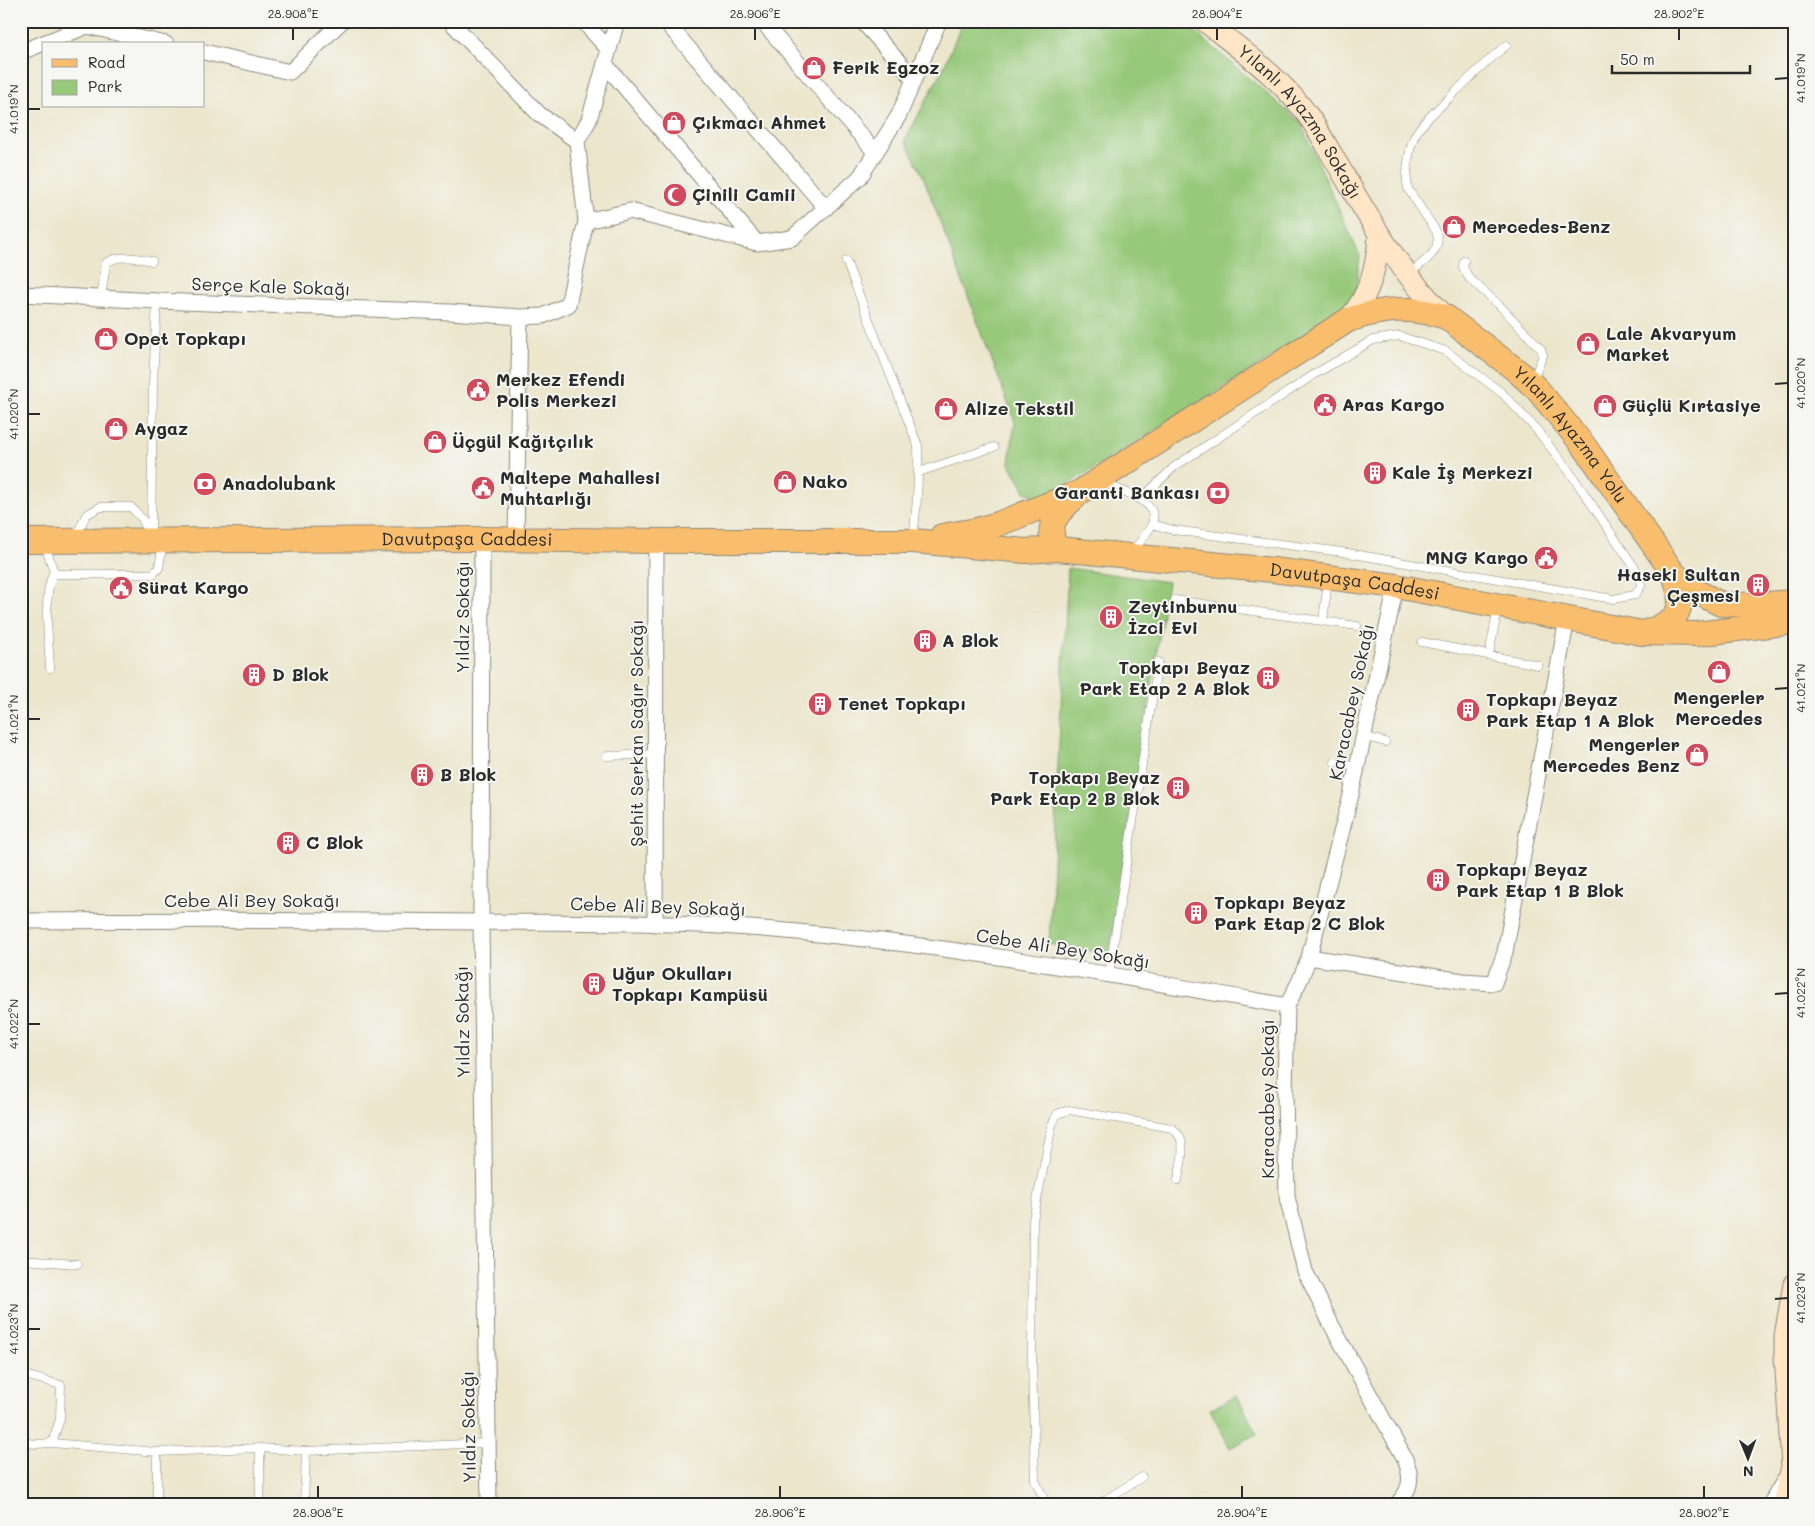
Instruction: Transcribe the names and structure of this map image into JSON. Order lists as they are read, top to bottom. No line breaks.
{"streets":{"main road":["Yılanlı Ayazma Yolu","Davutpaşa Caddesi"],"street":["Yılanlı Ayazma Sokağı","Serçe Kale Sokağı","Yıldız Sokağı","Karacabey Sokağı","Şehit Serkan Sağır Sokağı","Cebe Ali Bey Sokağı"]},"crossings":[["Yılanlı Ayazma Sokağı","Yılanlı Ayazma Yolu"],["Yılanlı Ayazma Sokağı","Davutpaşa Caddesi"],["Yılanlı Ayazma Yolu","Davutpaşa Caddesi"],["Davutpaşa Caddesi","Yıldız Sokağı"],["Davutpaşa Caddesi","Karacabey Sokağı"],["Davutpaşa Caddesi","Şehit Serkan Sağır Sokağı"],["Yıldız Sokağı","Cebe Ali Bey Sokağı"],["Karacabey Sokağı","Cebe Ali Bey Sokağı"],["Şehit Serkan Sağır Sokağı","Cebe Ali Bey Sokağı"]],"places":{"shop":["Ferik Egzoz","Çıkmacı Ahmet","Mercedes-Benz","Opet Topkapı","Lale Akvaryum Market","Güçlü Kırtasiye","Alize Tekstil","Aygaz","Üçgül Kağıtçılık","Nako","Mengerler Mercedes","Mengerler Mercedes Benz"],"mosque":["Çinili Camii"],"public building":["Merkez Efendi Polis Merkezi","Aras Kargo","Maltepe Mahallesi Muhtarlığı","MNG Kargo","Sürat Kargo"],"building":["Kale İş Merkezi","Haseki Sultan Çeşmesi","Zeytinburnu İzci Evi","A Blok","D Blok","Topkapı Beyaz Park Etap 2 A Blok","Tenet Topkapı","Topkapı Beyaz Park Etap 1 A Blok","B Blok","Topkapı Beyaz Park Etap 2 B Blok","C Blok","Topkapı Beyaz Park Etap 1 B Blok","Topkapı Beyaz Park Etap 2 C Blok","Uğur Okulları Topkapı Kampüsü"],"bank":["Anadolubank","Garanti Bankası"]},"legend":["Road","Park"],"scale_bar":"50 m","north":"bottom","coordinates":["28.908°E","28.906°E","28.904°E","28.902°E","41.019°N","41.020°N","41.021°N","41.022°N","41.023°N"]}
